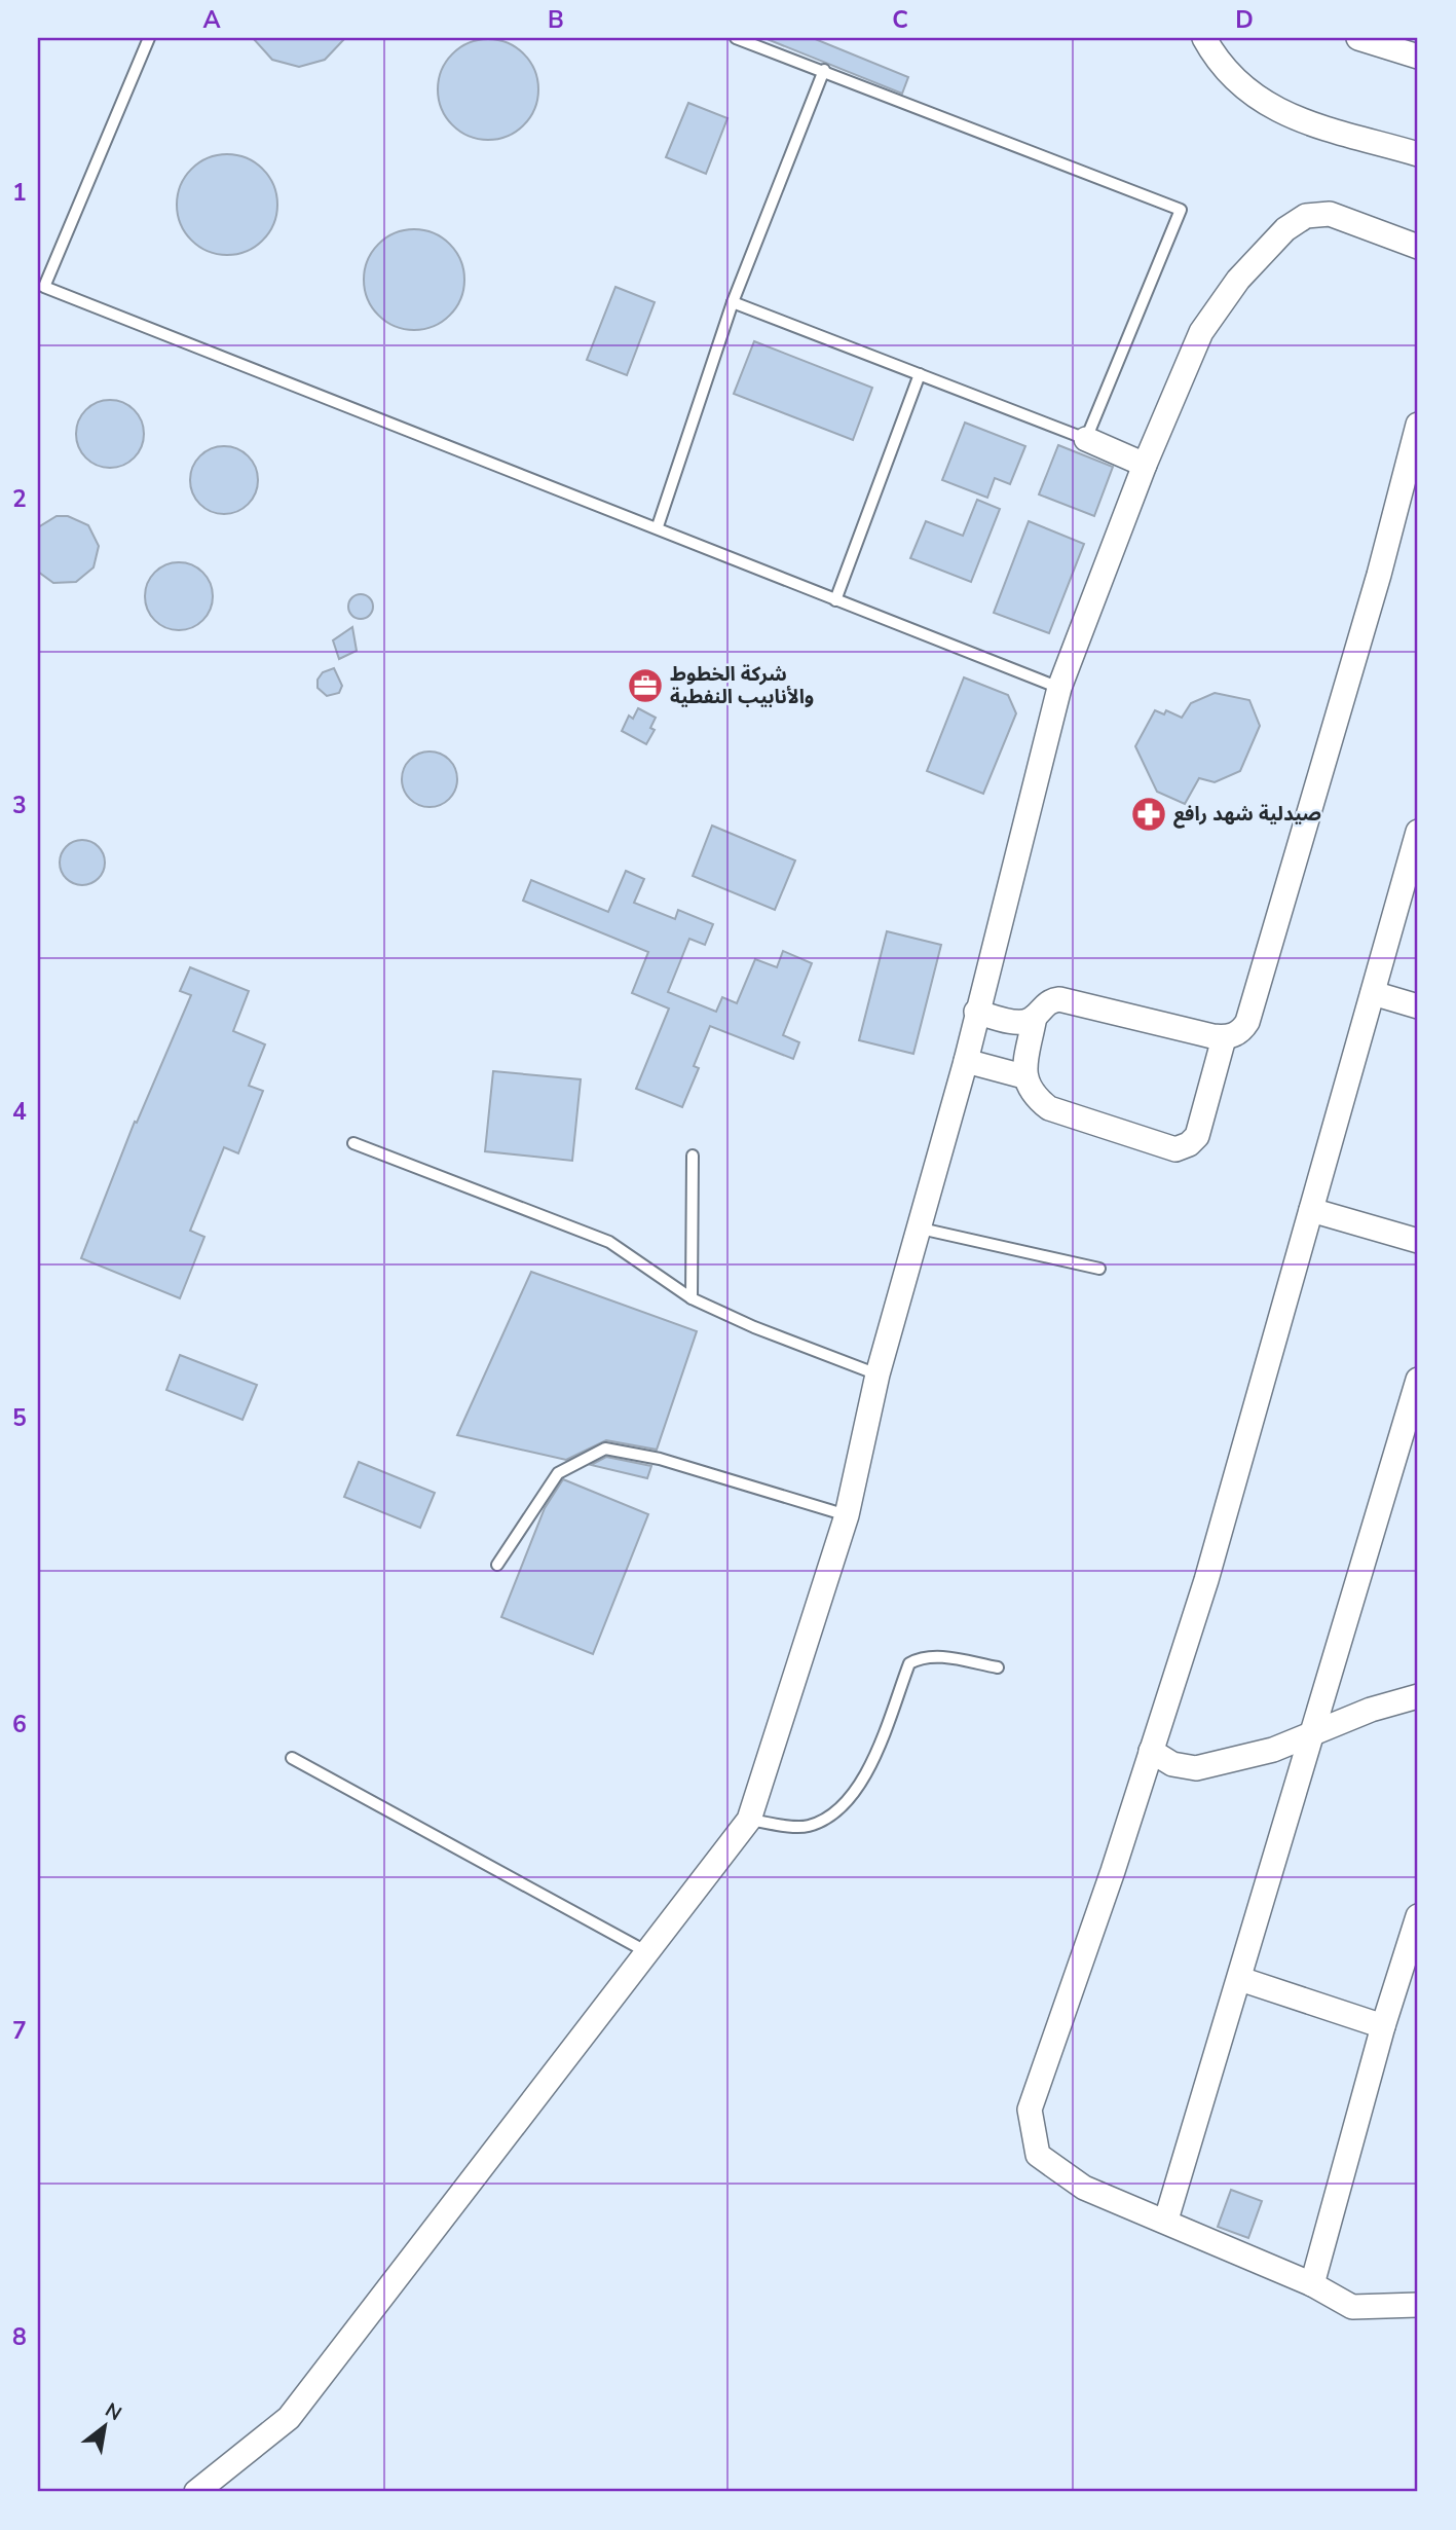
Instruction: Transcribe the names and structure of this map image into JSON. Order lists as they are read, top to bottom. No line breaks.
{"places":{"office":["شركة الخطوط والأنابيب النفطية"],"pharmacy":["صيدلية شهد رافع"]},"north":"top right","grid":{"columns":["A","B","C","D"],"rows":["1","2","3","4","5","6","7","8"]}}
